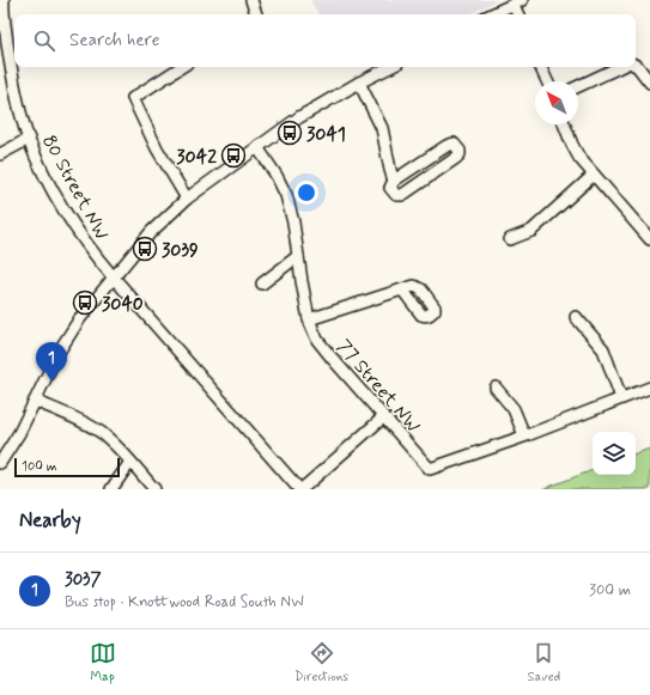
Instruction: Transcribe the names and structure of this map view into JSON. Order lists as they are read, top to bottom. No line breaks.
{"streets":{"street":["80 Street NW","77 Street NW"]},"places":{"bus stop":["3041","3042","3039","3040"]},"scale_bar":"100 m","north":"top left","page":{"search":"Search here","pins":"1","scale":"100 m","heading":"Nearby","list":[{"mark":"1","name":"3037","note":"Bus stop · Knottwood Road South NW","value":"300 m"}],"nav":["Map","Directions","Saved"]}}
